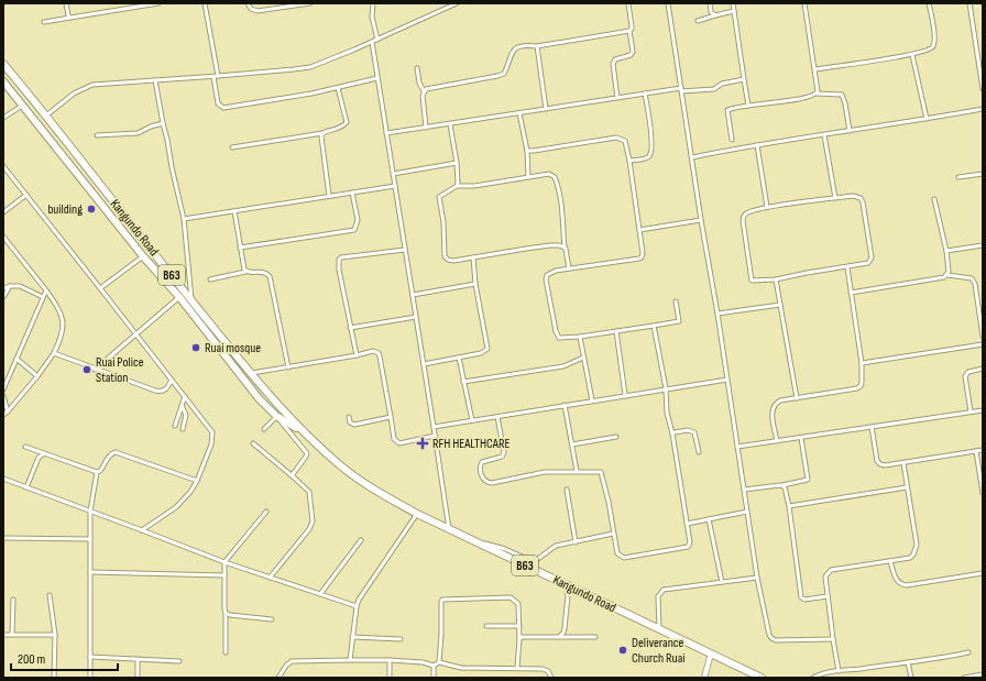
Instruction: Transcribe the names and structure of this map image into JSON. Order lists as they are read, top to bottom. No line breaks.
{"streets":{"highway":["Kangundo Road","B63"]},"places":{"other":["building","Ruai mosque","Ruai Police Station","Deliverance Church Ruai"],"health":["RFH HEALTHCARE"]},"scale_bar":"200 m"}
